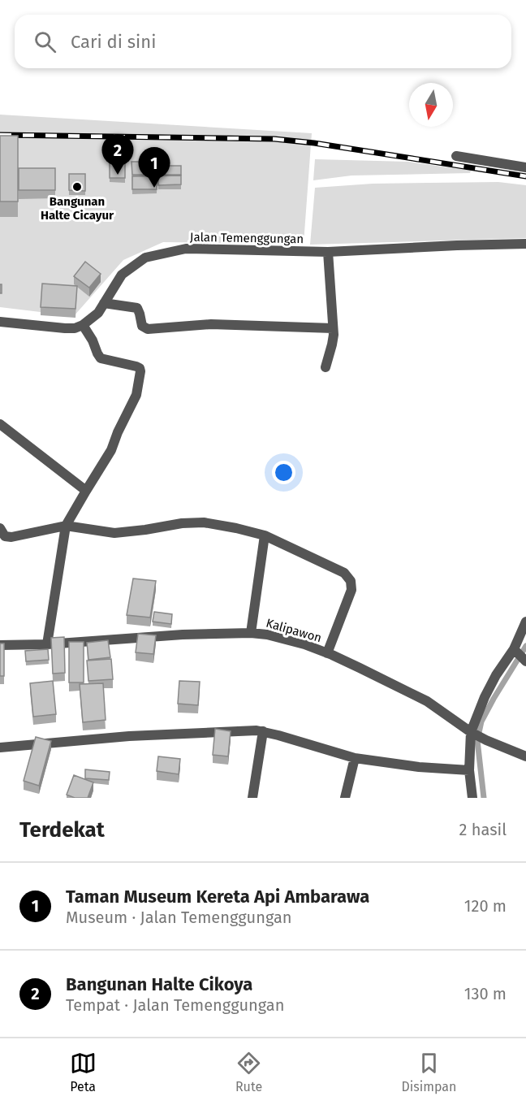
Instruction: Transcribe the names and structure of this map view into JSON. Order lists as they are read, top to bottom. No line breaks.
{"streets":{"street":["Jalan Temenggungan","Kalipawon"]},"places":["Bangunan Halte Cicayur"],"north":"bottom","page":{"search":"Cari di sini","pins":["2","1"],"heading":["Terdekat","2 hasil"],"list":[{"mark":"1","name":"Taman Museum Kereta Api Ambarawa","note":"Museum · Jalan Temenggungan","value":"120 m"},{"mark":"2","name":"Bangunan Halte Cikoya","note":"Tempat · Jalan Temenggungan","value":"130 m"}],"nav":["Peta","Rute","Disimpan"]}}
